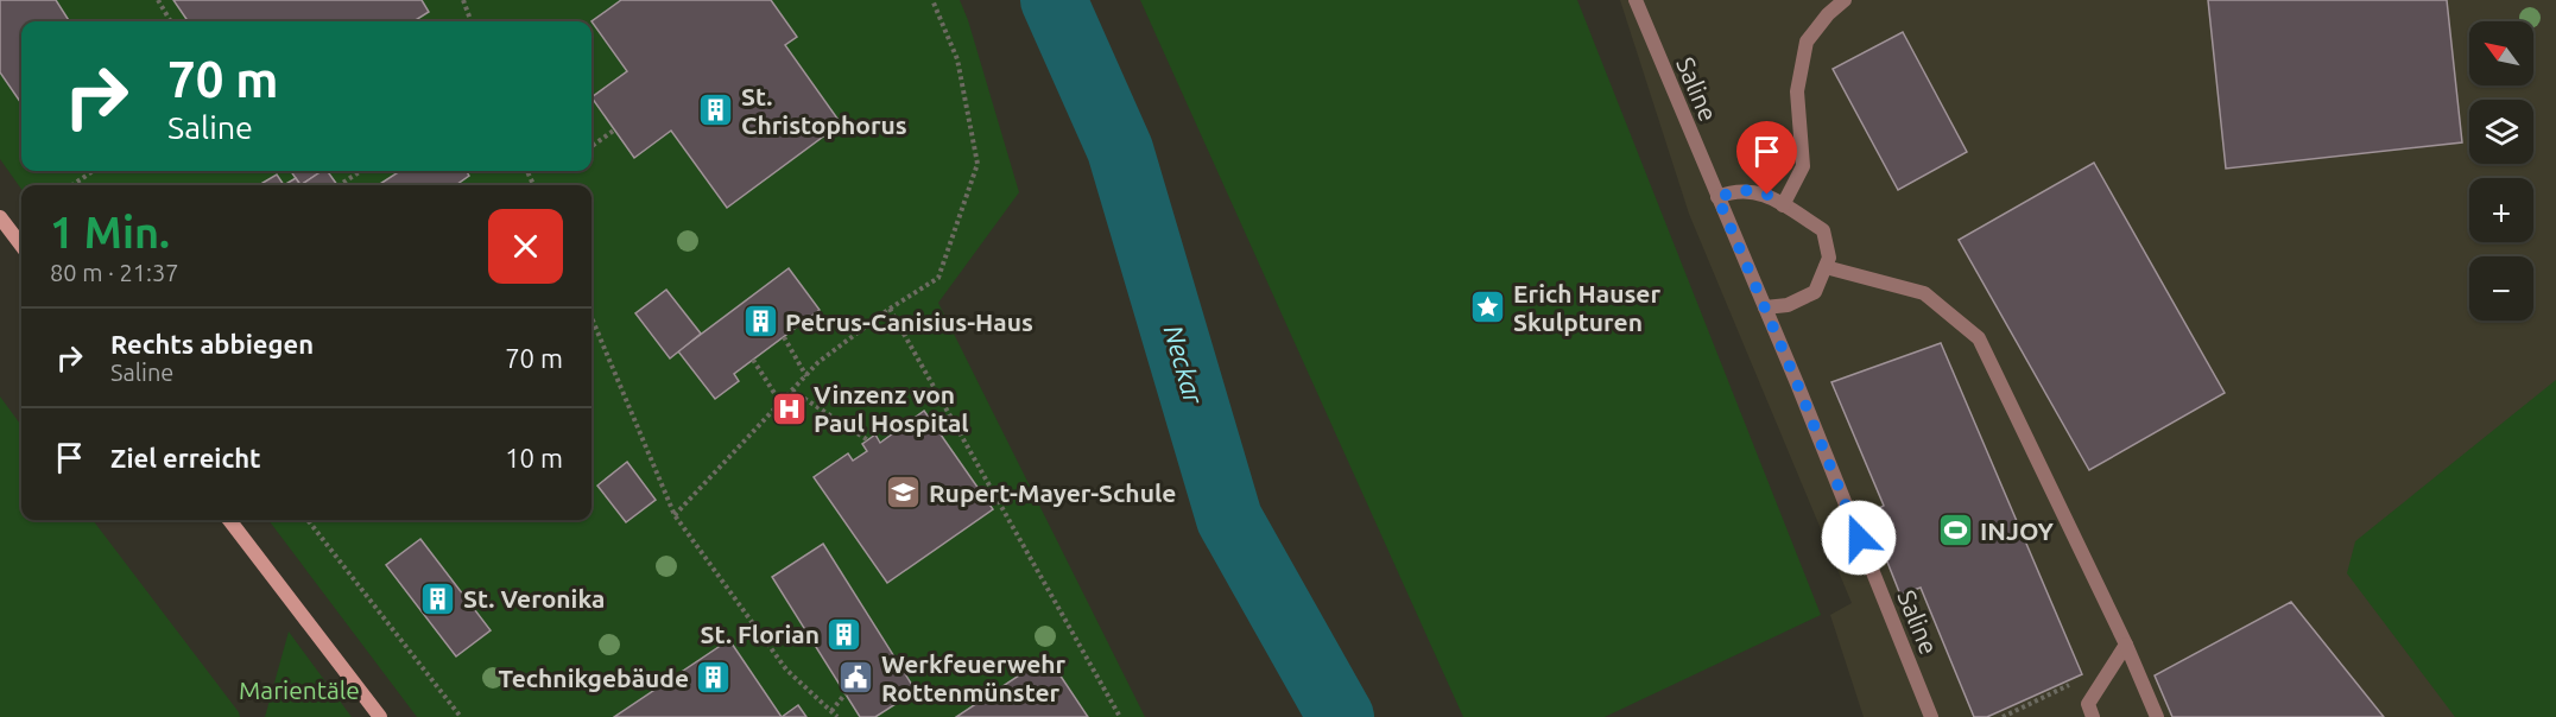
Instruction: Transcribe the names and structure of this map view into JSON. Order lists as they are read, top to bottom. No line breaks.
{"streets":{"street":["Saline"]},"water":["Neckar"],"parks":["Marientäle"],"places":{"building":["St. Christophorus","Petrus-Canisius-Haus","St. Veronika","St. Florian","Technikgebäude"],"place":["Erich Hauser Skulpturen"],"hospital":["Vinzenz von Paul Hospital"],"school or university":["Rupert-Mayer-Schule"],"sports":["INJOY"],"public building":["Werkfeuerwehr Rottenmünster"]},"north":"top left","page":{"map_buttons":["+","−"],"turn":["70 m","Saline"],"heading":["1 Min.","80 m · 21:37"],"list":[{"name":"Rechts abbiegen","note":"Saline","value":"70 m"},{"name":"Ziel erreicht","value":"10 m"}]}}
